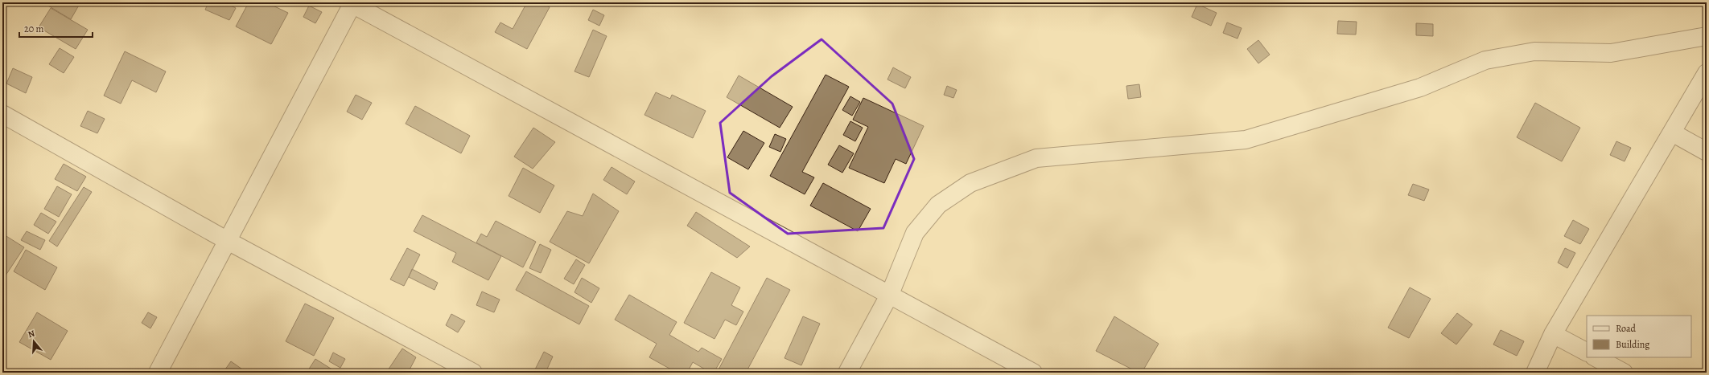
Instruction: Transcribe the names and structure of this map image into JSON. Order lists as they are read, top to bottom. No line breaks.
{"legend":["Road","Building"],"scale_bar":"20 m","north":"top"}
